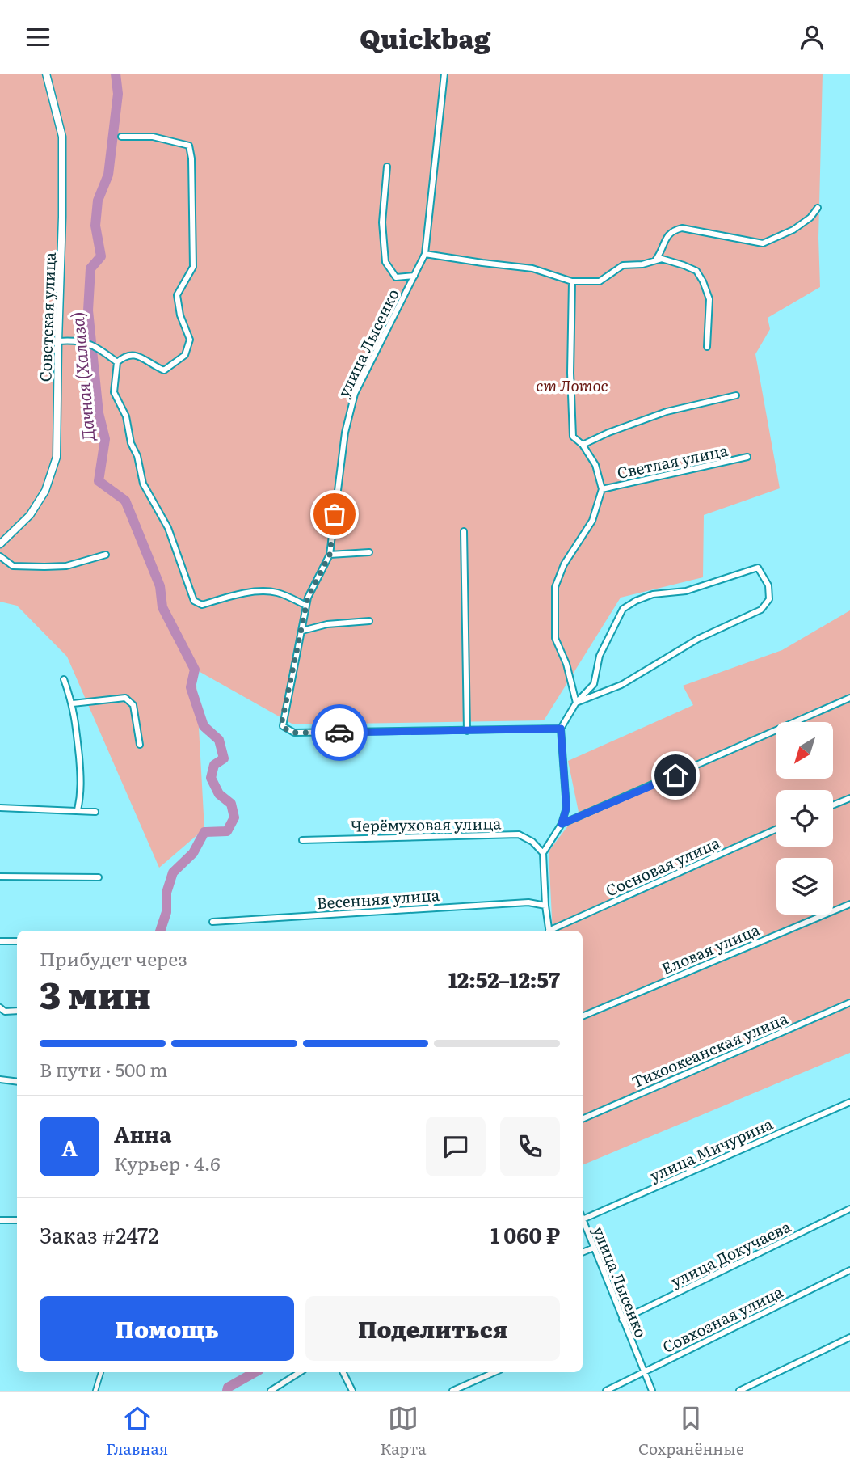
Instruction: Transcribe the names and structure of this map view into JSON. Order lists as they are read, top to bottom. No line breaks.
{"streets":{"street":["Советская улица","улица Лысенко","Светлая улица","Черёмуховая улица","Сосновая улица","Весенняя улица","Еловая улица","Тихоокеанская улица","улица Мичурина","улица Докучаева","Совхозная улица"]},"crossings":[["улица Лысенко","улица Мичурина"],["улица Лысенко","улица Докучаева"],["улица Лысенко","Совхозная улица"]],"water":["Дачная (Халаза)"],"parks":["ст Лотос"],"north":"bottom left","page":{"header":"Quickbag","heading":["3 мин","Прибудет через","12:52–12:57"],"panel":["Анна","Курьер · 4.6","Заказ #2472","1 060 ₽"],"bar":"В пути · 500 m","round":"А","buttons":["Помощь","Поделиться"],"tabs":["Главная","Карта","Сохранённые"]}}
